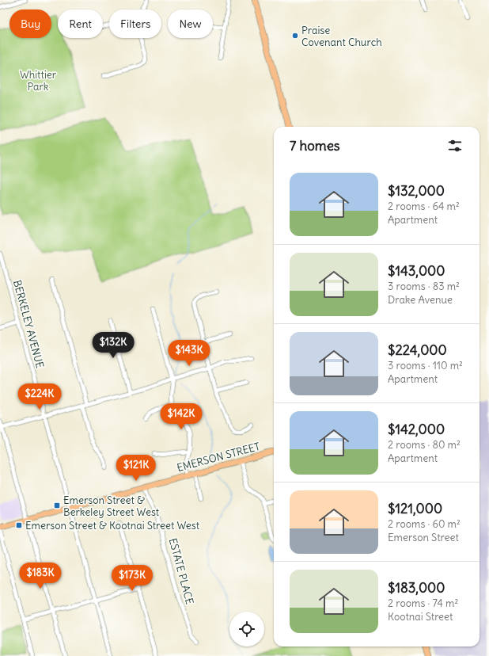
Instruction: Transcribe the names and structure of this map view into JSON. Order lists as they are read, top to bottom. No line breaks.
{"streets":{"main road":["EMERSON STREET"],"street":["BERKELEY AVENUE","ESTATE PLACE"]},"crossings":[["BERKELEY AVENUE","EMERSON STREET"],["EMERSON STREET","ESTATE PLACE"]],"parks":["Whittier Park"],"places":{"other":["Praise Covenant Church"],"transit":["Emerson Street & Berkeley Street West","Emerson Street & Kootnai Street West"]},"page":{"chip":["Buy","Rent","Filters","New"],"heading":"7 homes","list":[{"name":"$132,000","note":"2 rooms · 64 m² · Apartment"},{"name":"$143,000","note":"3 rooms · 83 m² · Drake Avenue"},{"name":"$224,000","note":"3 rooms · 110 m² · Apartment"},{"name":"$142,000","note":"2 rooms · 80 m² · Apartment"},{"name":"$121,000","note":"2 rooms · 60 m² · Emerson Street"},{"name":"$183,000","note":"2 rooms · 74 m² · Kootnai Street"}],"price":["$132K","$143K","$224K","$142K","$121K","$183K","$173K"]}}
